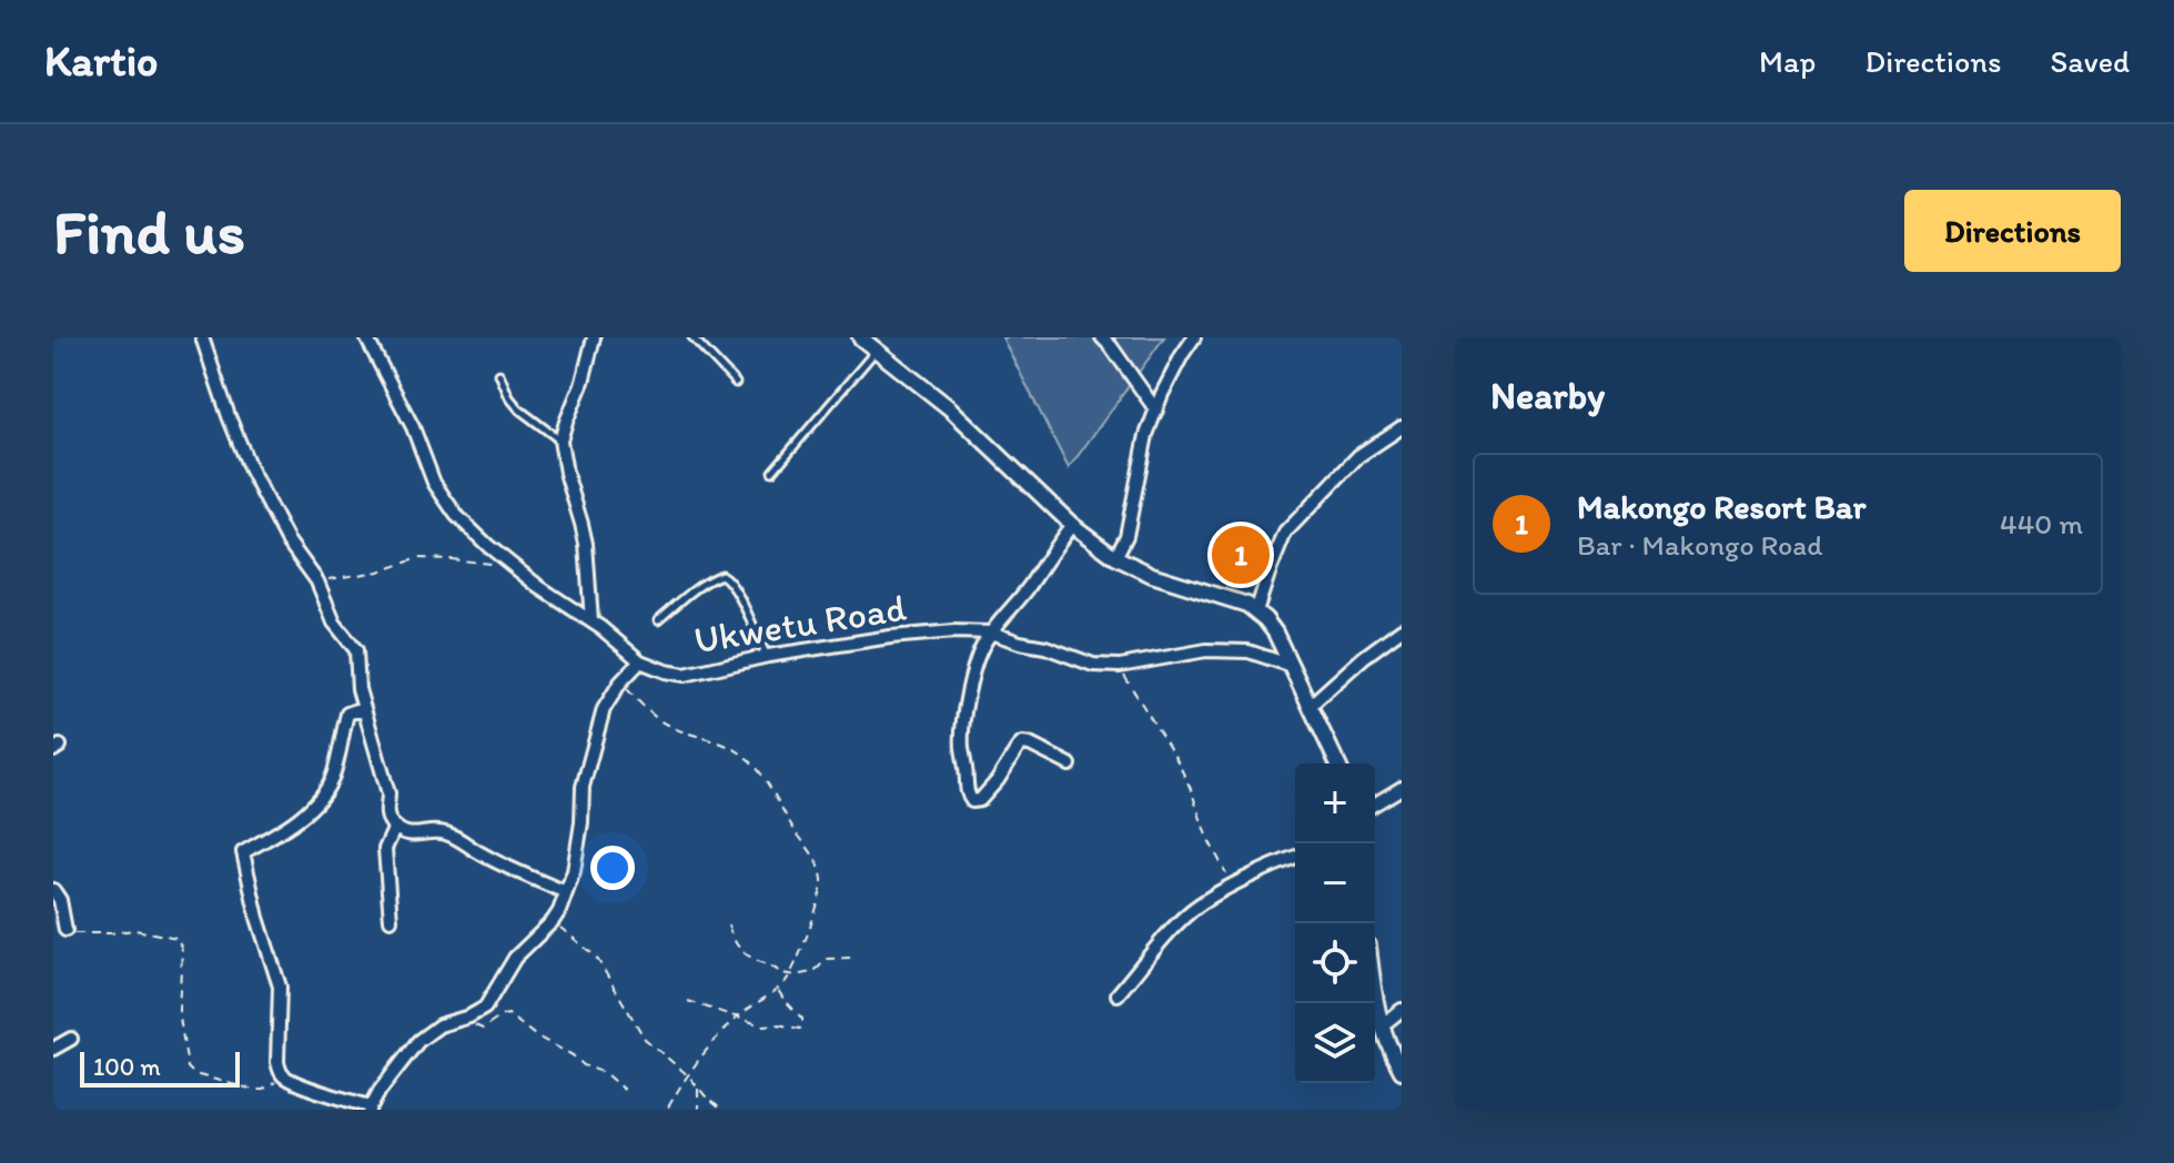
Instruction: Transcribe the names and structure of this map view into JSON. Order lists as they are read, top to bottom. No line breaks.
{"streets":{"street":["Ukwetu Road"]},"scale_bar":"100 m","page":{"header":"Kartio","nav":["Map","Directions","Saved"],"buttons":"Directions","title":"Find us","heading":"Nearby","list":[{"mark":"1","name":"Makongo Resort Bar","note":"Bar · Makongo Road","value":"440 m"}],"pins":"1","map_buttons":["+","−"],"scale":"100 m"}}
